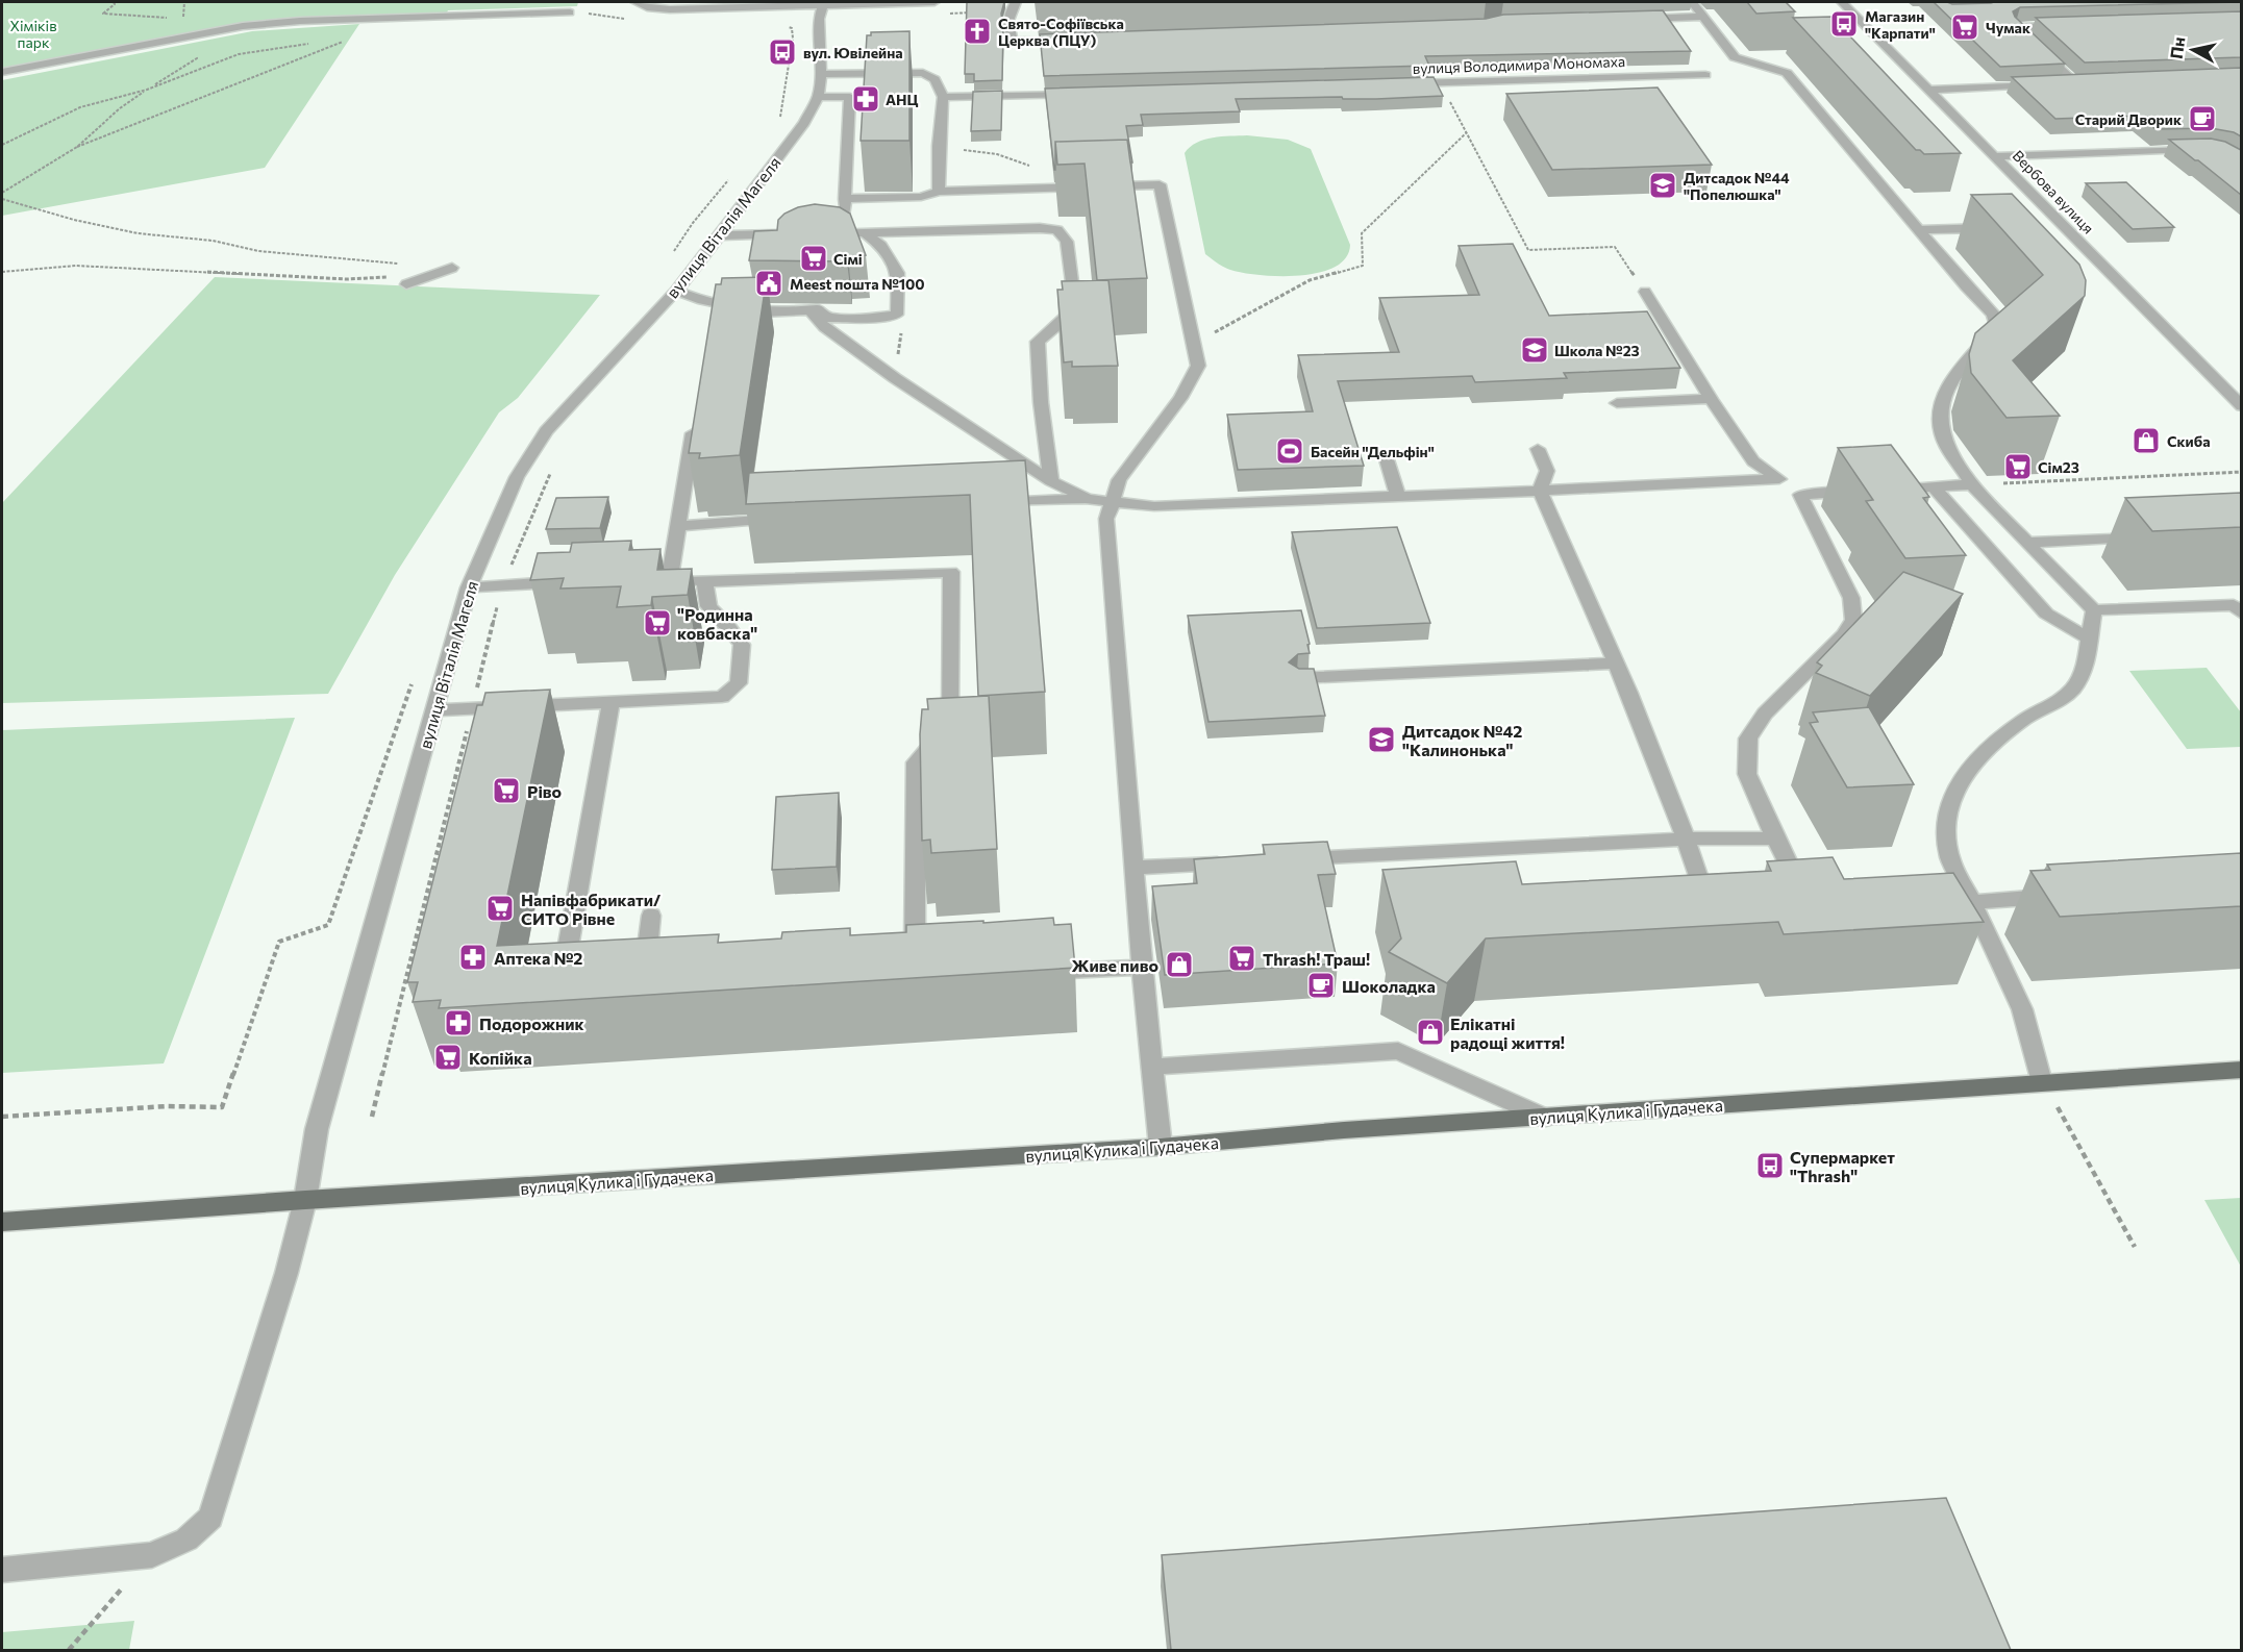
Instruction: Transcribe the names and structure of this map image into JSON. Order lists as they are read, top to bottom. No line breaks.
{"streets":{"main road":["вулиця Кулика і Гудачека"],"street":["вулиця Володимира Мономаха","Вербова вулиця","вулиця Віталія Магеля"]},"crossings":[["вулиця Віталія Магеля","вулиця Кулика і Гудачека"]],"parks":["Хіміків парк"],"places":{"bus stop":["Магазин \"Карпати\"","вул. Ювілейна","Супермаркет \"Thrash\""],"supermarket":["Чумак","Сімі","Сім23","\"Родинна ковбаска\"","Ріво","Напівфабрикати/ СИТО Рівне","Thrash! Траш!","Копійка"],"church":["Свято-Софіївська Церква (ПЦУ)"],"pharmacy":["АНЦ","Аптека №2","Подорожник"],"cafe":["Старий Дворик","Шоколадка"],"school or university":["Дитсадок №44 \"Попелюшка\"","Школа №23","Дитсадок №42 \"Калинонька\""],"public building":["Meest пошта №100"],"shop":["Скиба","Живе пиво","Елікатні радощі життя!"],"sports":["Басейн \"Дельфін\""]},"north":"left"}
